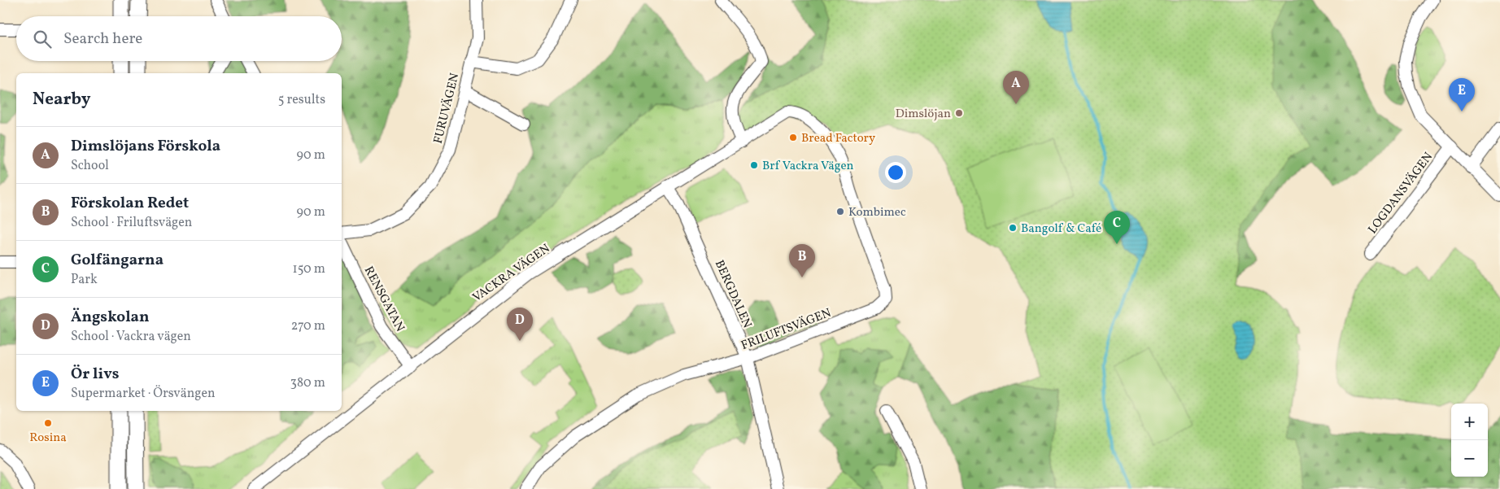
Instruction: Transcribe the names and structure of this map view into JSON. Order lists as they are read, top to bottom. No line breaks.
{"streets":{"street":["FURUVÄGEN","LOGDANSVÄGEN","VACKRA VÄGEN","BERGDALEN","RENSGATAN","FRILUFTSVÄGEN"]},"crossings":[["VACKRA VÄGEN","BERGDALEN"],["VACKRA VÄGEN","RENSGATAN"],["VACKRA VÄGEN","FRILUFTSVÄGEN"],["BERGDALEN","FRILUFTSVÄGEN"]],"places":["Dimslöjan","Bread Factory","Brf Vackra Vägen","Kombimec","Bangolf & Café","Rosina"],"page":{"search":"Search here","pins":["A","E","C","B","D"],"heading":["Nearby","5 results"],"list":[{"mark":"A","name":"Dimslöjans Förskola","note":"School","value":"90 m"},{"mark":"B","name":"Förskolan Redet","note":"School · Friluftsvägen","value":"90 m"},{"mark":"C","name":"Golfängarna","note":"Park","value":"150 m"},{"mark":"D","name":"Ängskolan","note":"School · Vackra vägen","value":"270 m"},{"mark":"E","name":"Ör livs","note":"Supermarket · Örsvängen","value":"380 m"}],"map_buttons":["+","−"]}}
